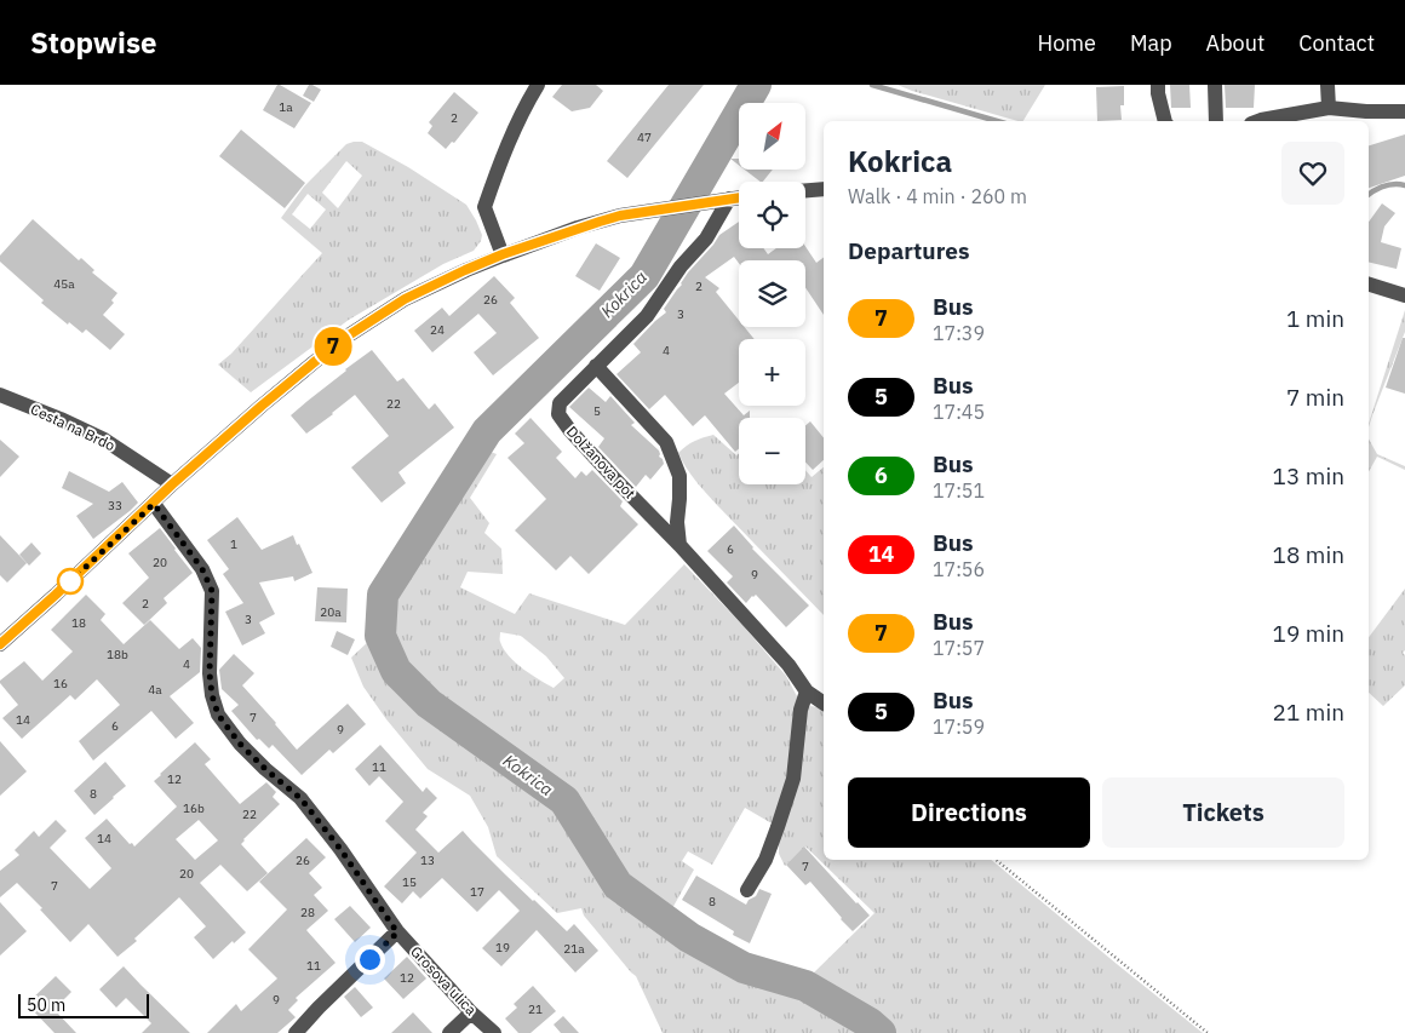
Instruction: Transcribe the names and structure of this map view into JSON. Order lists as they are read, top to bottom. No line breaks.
{"streets":{"street":["Cesta na Brdo","Dolžanova pot","Grosova ulica"]},"water":["Kokrica"],"lines":["bus line 7"],"house_numbers":["1a","2","47","45a","2","26","3","24","4","22","5","33","1","6","20","9","2","20a","3","18","18b","4","16","4a","7","14","6","9","11","12","8","16b","22","14","26","13","7","20","15","7","17","8","28","19","21a","11","12","9","21"],"scale_bar":"50 m","north":"top right","page":{"header":"Stopwise","nav":["Home","Map","About","Contact"],"on_map":"7","map_buttons":["+","−"],"heading":[["Kokrica","Walk · 4 min · 260 m"],"Departures"],"list":[{"mark":"7","name":"Bus","note":"17:39","value":"1 min"},{"mark":"5","name":"Bus","note":"17:45","value":"7 min"},{"mark":"6","name":"Bus","note":"17:51","value":"13 min"},{"mark":"14","name":"Bus","note":"17:56","value":"18 min"},{"mark":"7","name":"Bus","note":"17:57","value":"19 min"},{"mark":"5","name":"Bus","note":"17:59","value":"21 min"}],"buttons":["Directions","Tickets"],"scale":"50 m"}}
